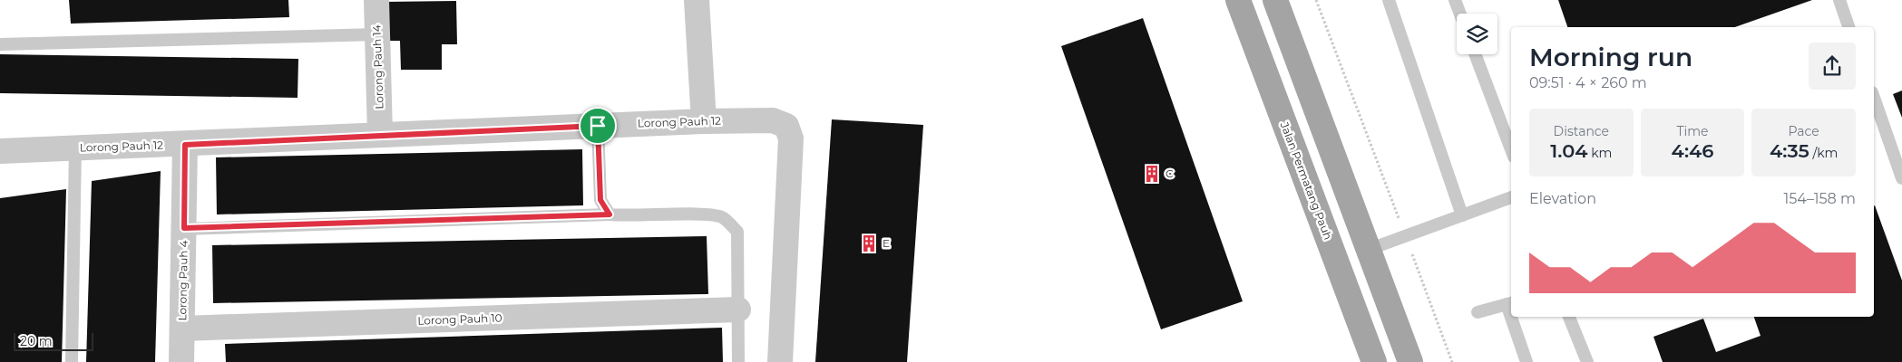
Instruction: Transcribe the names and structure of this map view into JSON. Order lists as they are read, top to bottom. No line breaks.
{"streets":{"main road":["Jalan Permatang Pauh"],"street":["Lorong Pauh 14","Lorong Pauh 12","Lorong Pauh 4","Lorong Pauh 10"]},"crossings":[["Lorong Pauh 14","Lorong Pauh 12"],["Lorong Pauh 12","Lorong Pauh 4"],["Lorong Pauh 4","Lorong Pauh 10"]],"places":{"building":["C","E"]},"scale_bar":"20 m","page":{"heading":["Morning run","09:51 · 4 × 260 m"],"stats":[["Distance","1.04 km"],["Time","4:46"],["Pace","4:35 /km"]],"chart":["Elevation","154–158 m"],"scale":"20 m"}}
